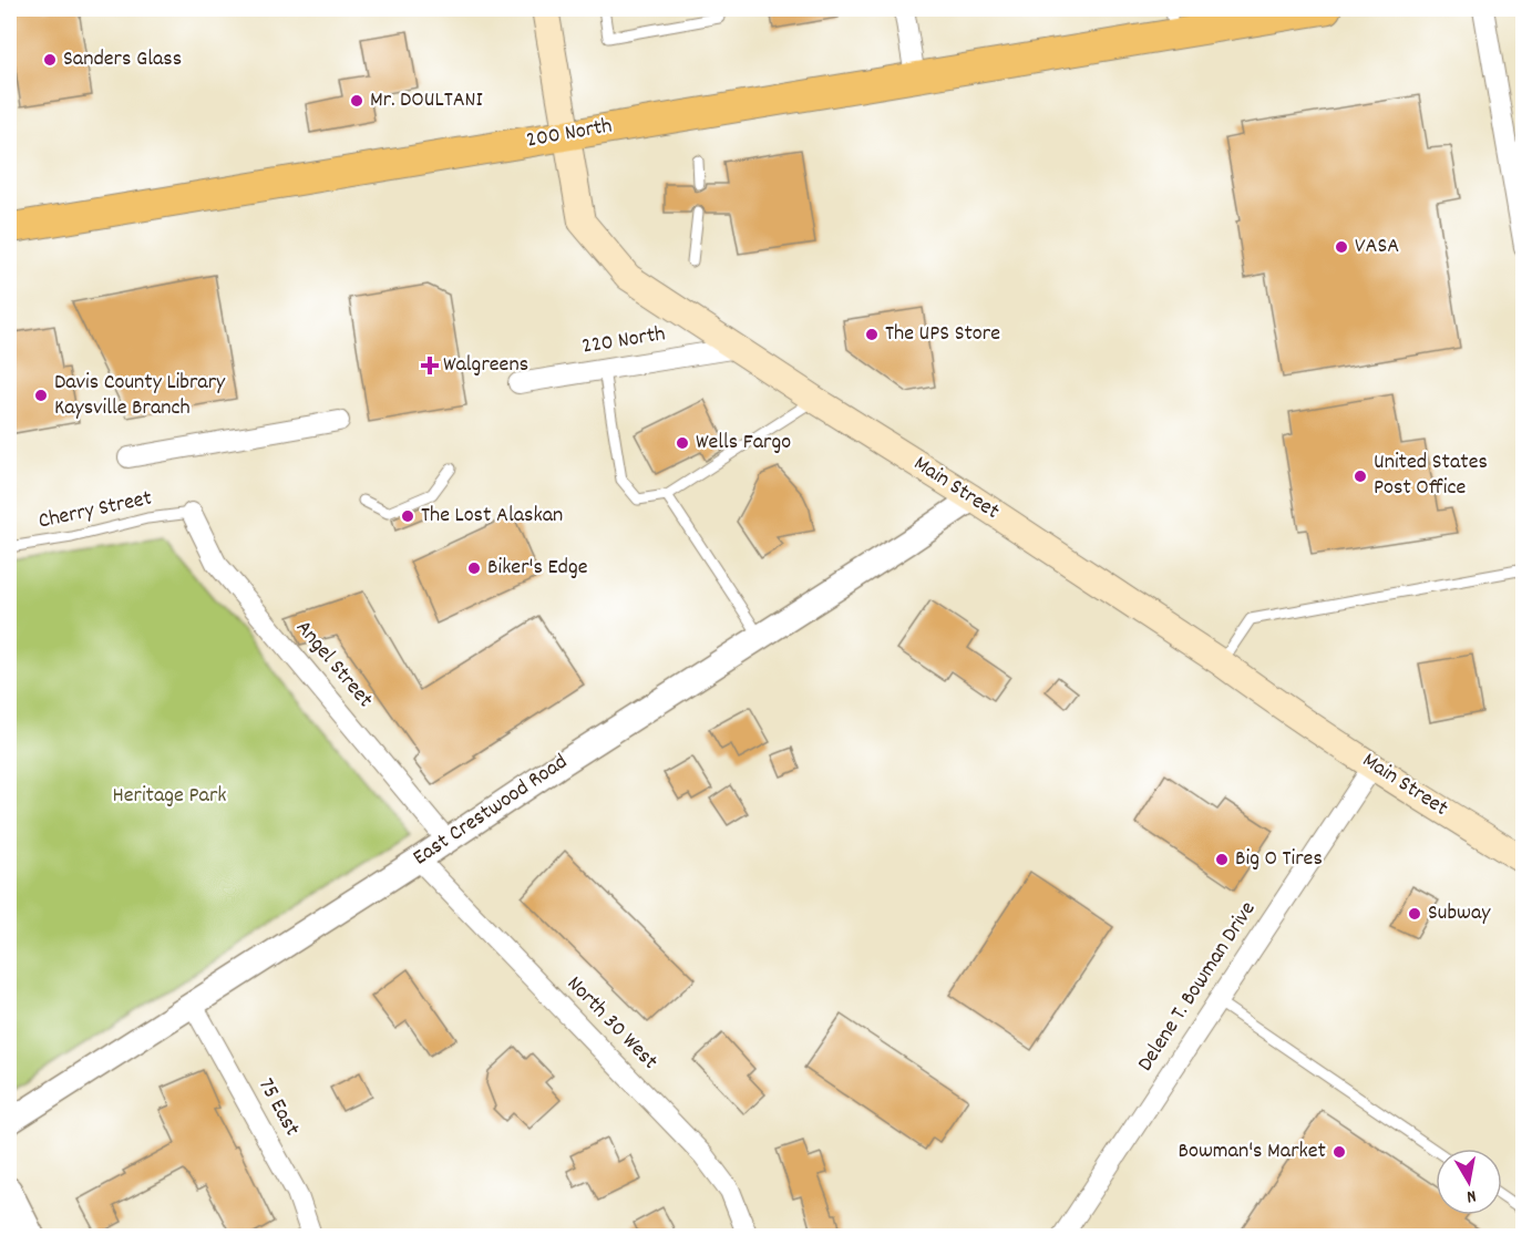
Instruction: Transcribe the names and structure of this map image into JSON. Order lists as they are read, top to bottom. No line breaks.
{"streets":{"main road":["200 North","Main Street"],"street":["220 North","Angel Street","East Crestwood Road","Delene T. Bowman Drive","North 30 West","75 East"],"lane":["Cherry Street"]},"crossings":[["200 North","Main Street"],["220 North","Main Street"],["Main Street","East Crestwood Road"],["Main Street","Delene T. Bowman Drive"],["Cherry Street","Angel Street"],["Angel Street","East Crestwood Road"],["East Crestwood Road","North 30 West"],["East Crestwood Road","75 East"]],"parks":["Heritage Park"],"places":{"other":["Sanders Glass","Mr. DOULTANI","VASA","The UPS Store","Davis County Library Kaysville Branch","Wells Fargo","United States Post Office","The Lost Alaskan","Biker's Edge","Big O Tires","Subway","Bowman's Market"],"health":["Walgreens"]},"north":"bottom"}
